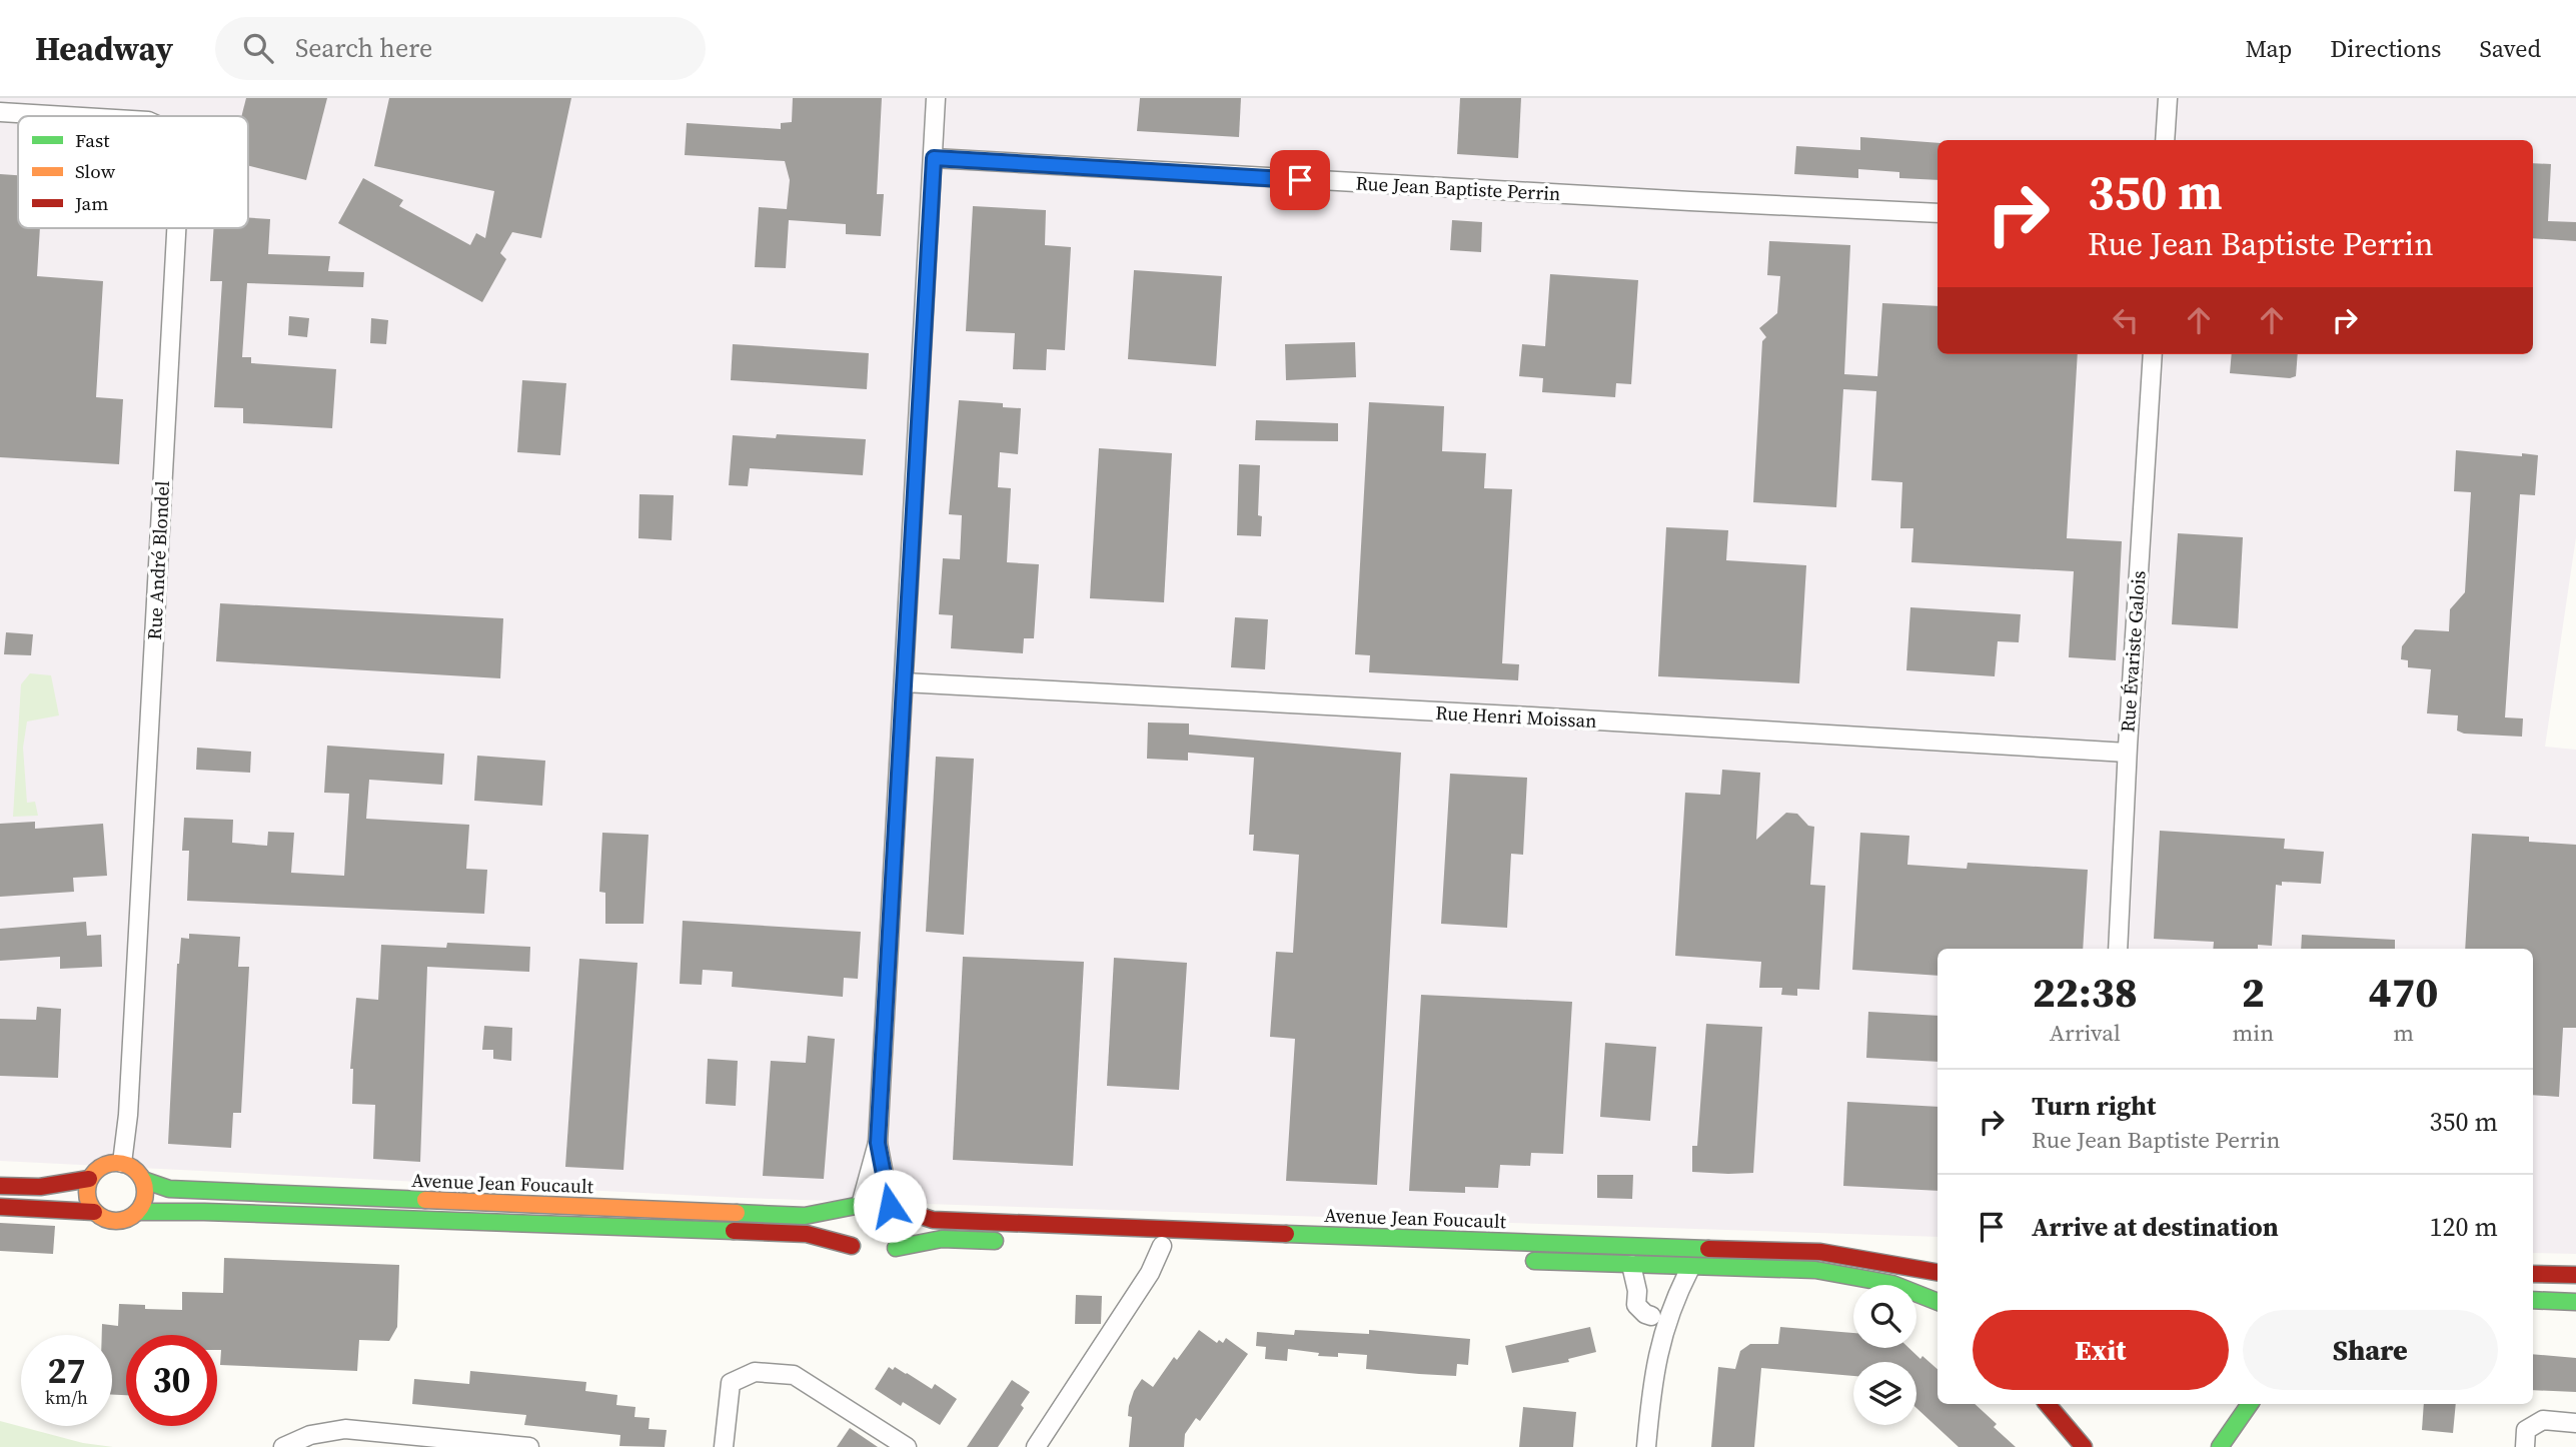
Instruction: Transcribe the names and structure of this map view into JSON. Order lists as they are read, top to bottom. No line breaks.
{"streets":{"main road":["Avenue Jean Foucault"],"street":["Rue Jean Baptiste Perrin","Rue André Blondel","Rue Évariste Galois","Rue Henri Moissan"]},"crossings":[["Rue André Blondel","Avenue Jean Foucault"],["Rue Évariste Galois","Rue Henri Moissan"]],"legend":["Fast","Slow","Jam"],"page":{"header":"Headway","search":"Search here","nav":["Map","Directions","Saved"],"turn":["350 m","Rue Jean Baptiste Perrin"],"eta":["22:38","Arrival","2","min","470","m"],"list":[{"name":"Turn right","note":"Rue Jean Baptiste Perrin","value":"350 m"},{"name":"Arrive at destination","value":"120 m"}],"buttons":["Exit","Share"],"speed":"27 km/h","limit":"30"}}
